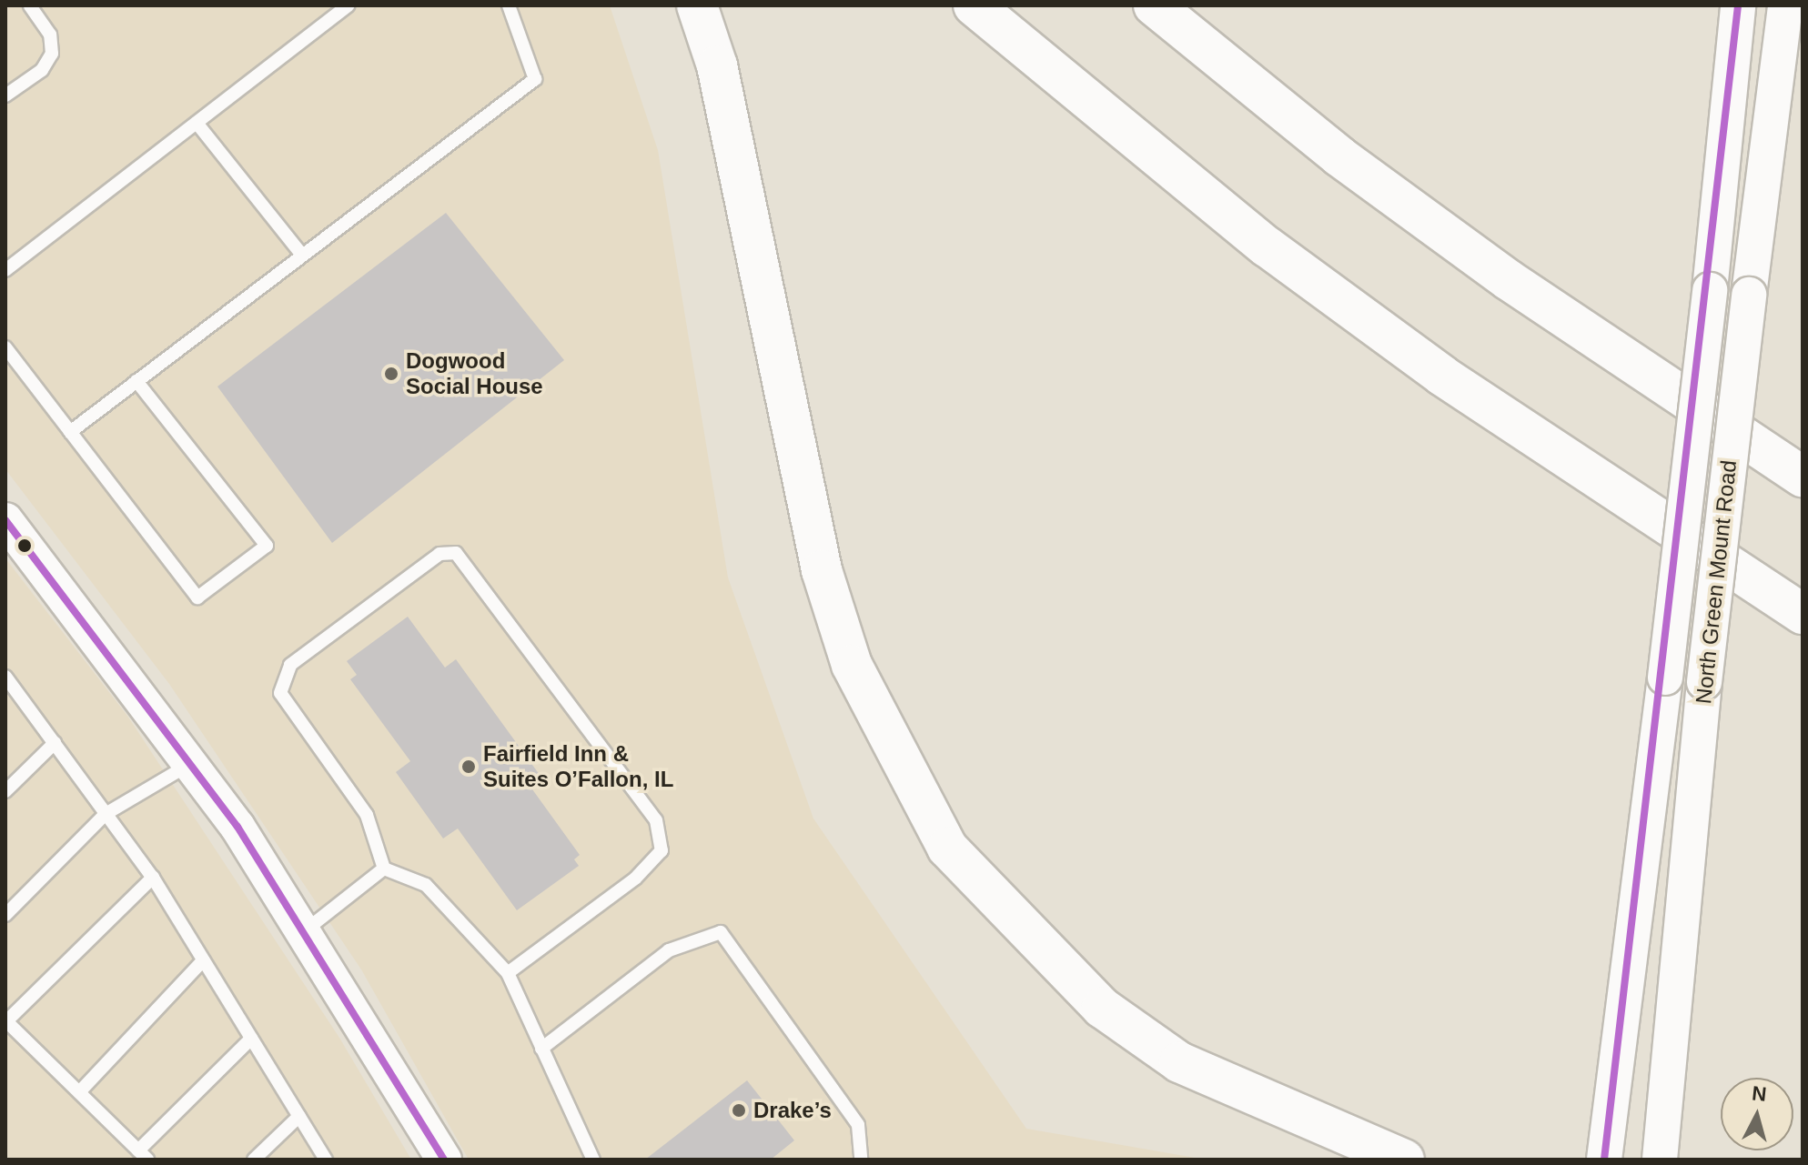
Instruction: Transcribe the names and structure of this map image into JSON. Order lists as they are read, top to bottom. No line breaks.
{"streets":{"street":["North Green Mount Road"]},"places":["Dogwood Social House","Fairfield Inn & Suites O’Fallon, IL","Drake’s"],"north":"top"}
